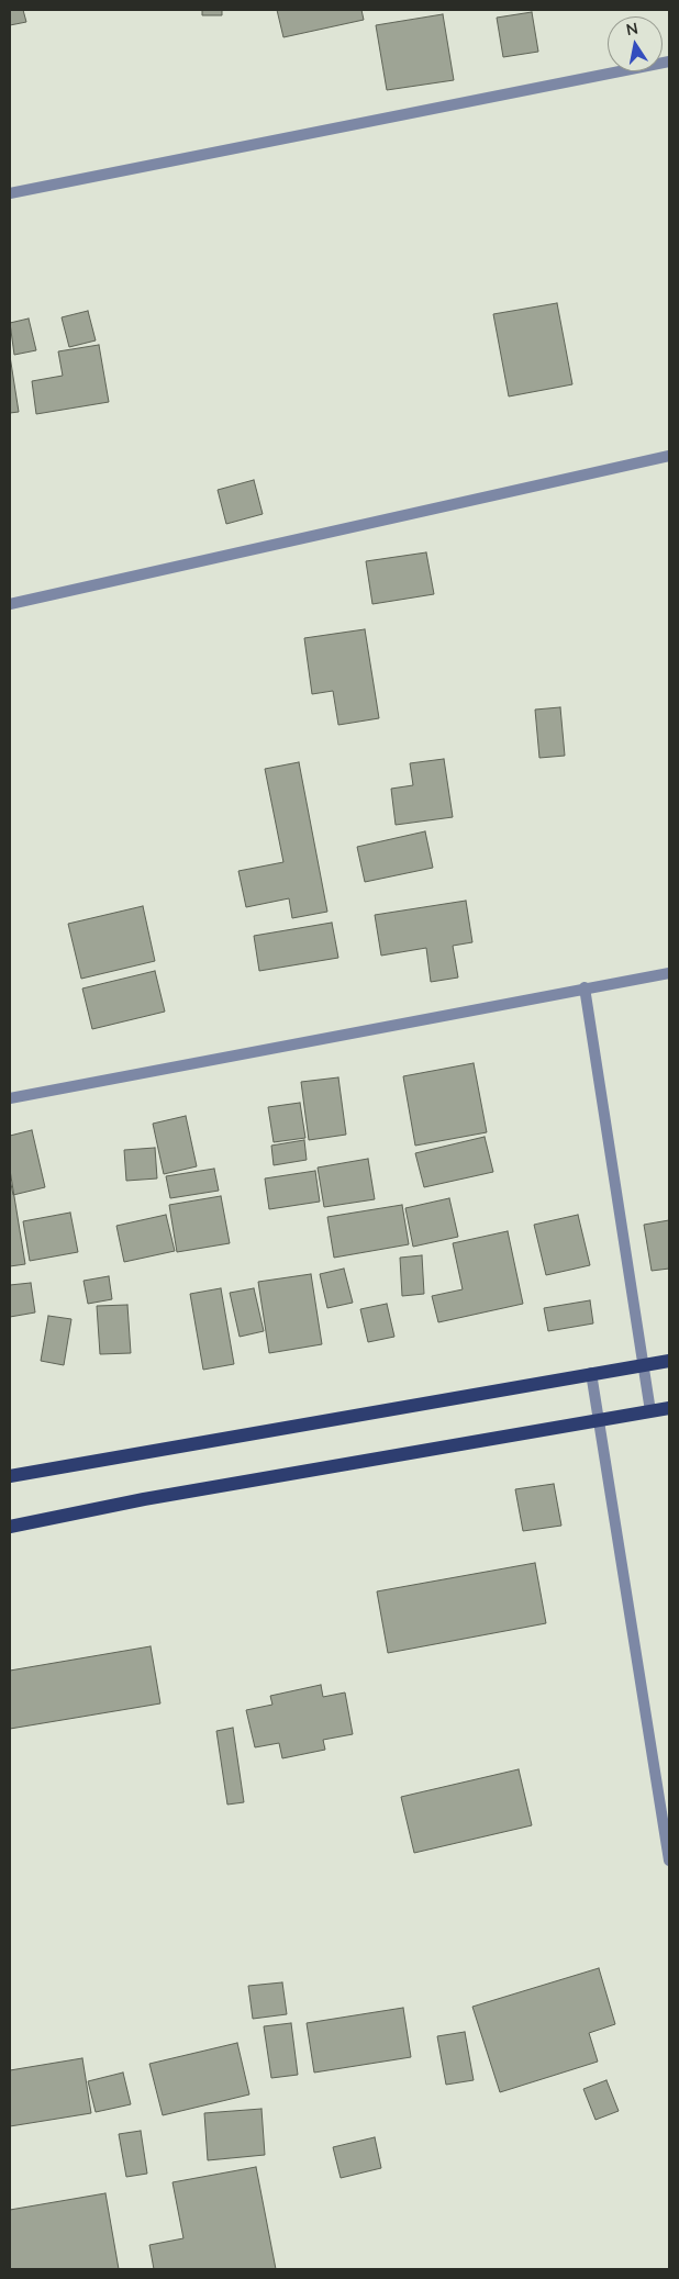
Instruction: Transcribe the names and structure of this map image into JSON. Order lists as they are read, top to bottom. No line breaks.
{"north":"top"}
